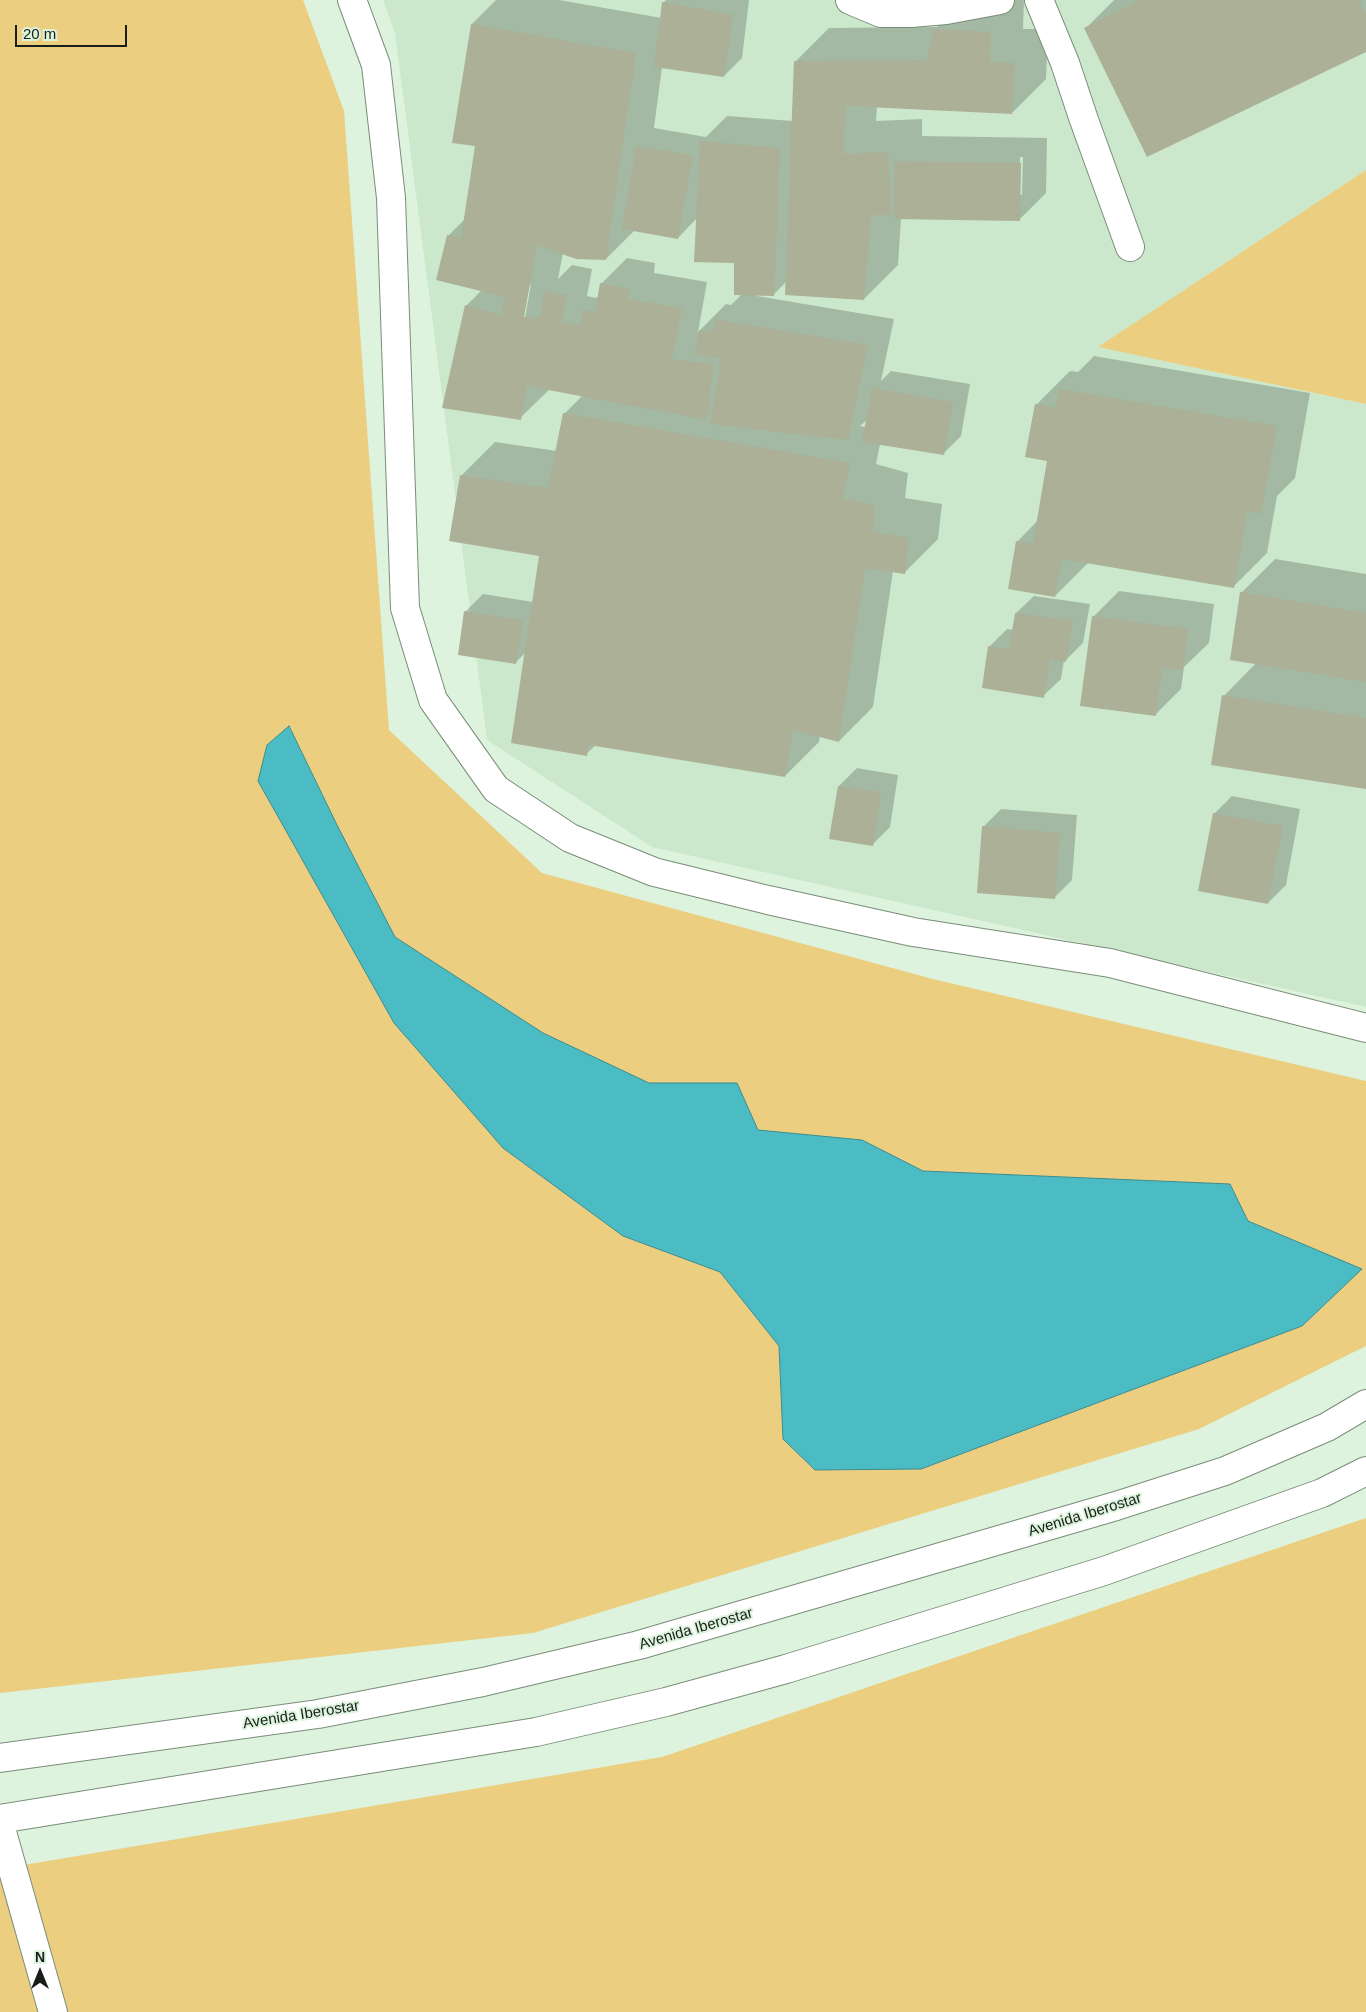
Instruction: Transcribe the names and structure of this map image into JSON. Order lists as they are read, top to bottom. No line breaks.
{"streets":{"street":["Avenida Iberostar"]},"scale_bar":"20 m","north":"top"}
